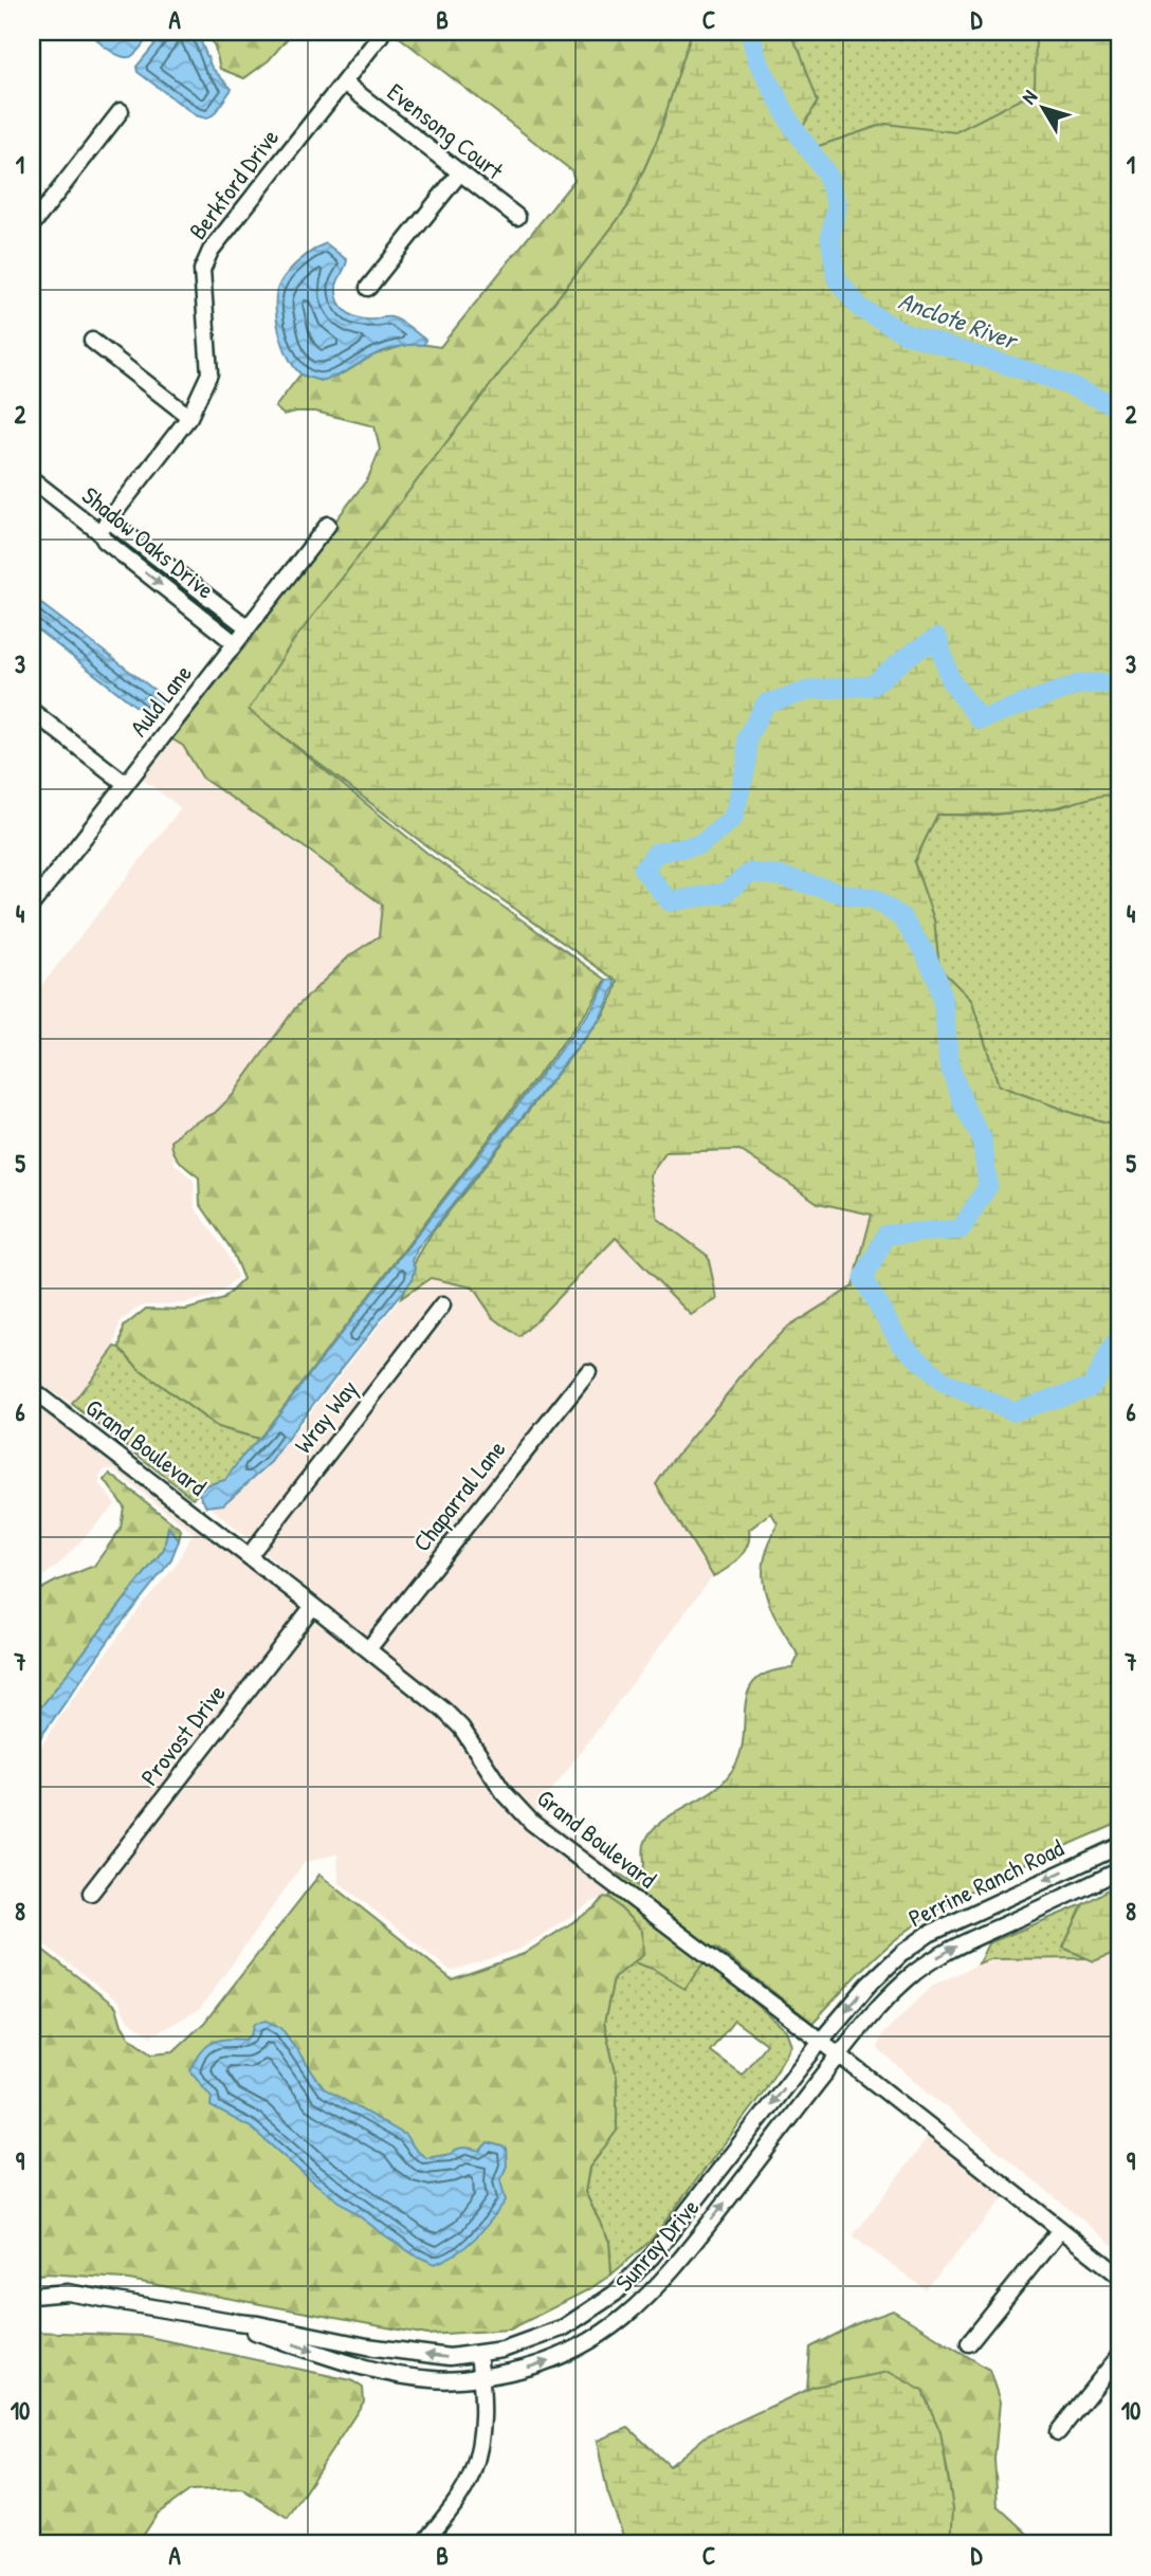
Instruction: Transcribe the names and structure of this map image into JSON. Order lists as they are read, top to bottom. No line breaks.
{"streets":{"street":["Evensong Court","Berkford Drive","Shadow Oaks Drive","Auld Lane","Wray Way","Grand Boulevard","Chaparral Lane","Provost Drive","Perrine Ranch Road","Sunray Drive"]},"crossings":[["Evensong Court","Berkford Drive"],["Berkford Drive","Shadow Oaks Drive"],["Shadow Oaks Drive","Auld Lane"],["Wray Way","Grand Boulevard"],["Grand Boulevard","Chaparral Lane"],["Grand Boulevard","Provost Drive"],["Grand Boulevard","Perrine Ranch Road"],["Grand Boulevard","Sunray Drive"],["Perrine Ranch Road","Sunray Drive"]],"water":["Anclote River"],"north":"top left","grid":{"columns":["A","B","C","D"],"rows":["1","2","3","4","5","6","7","8","9","10"]}}
